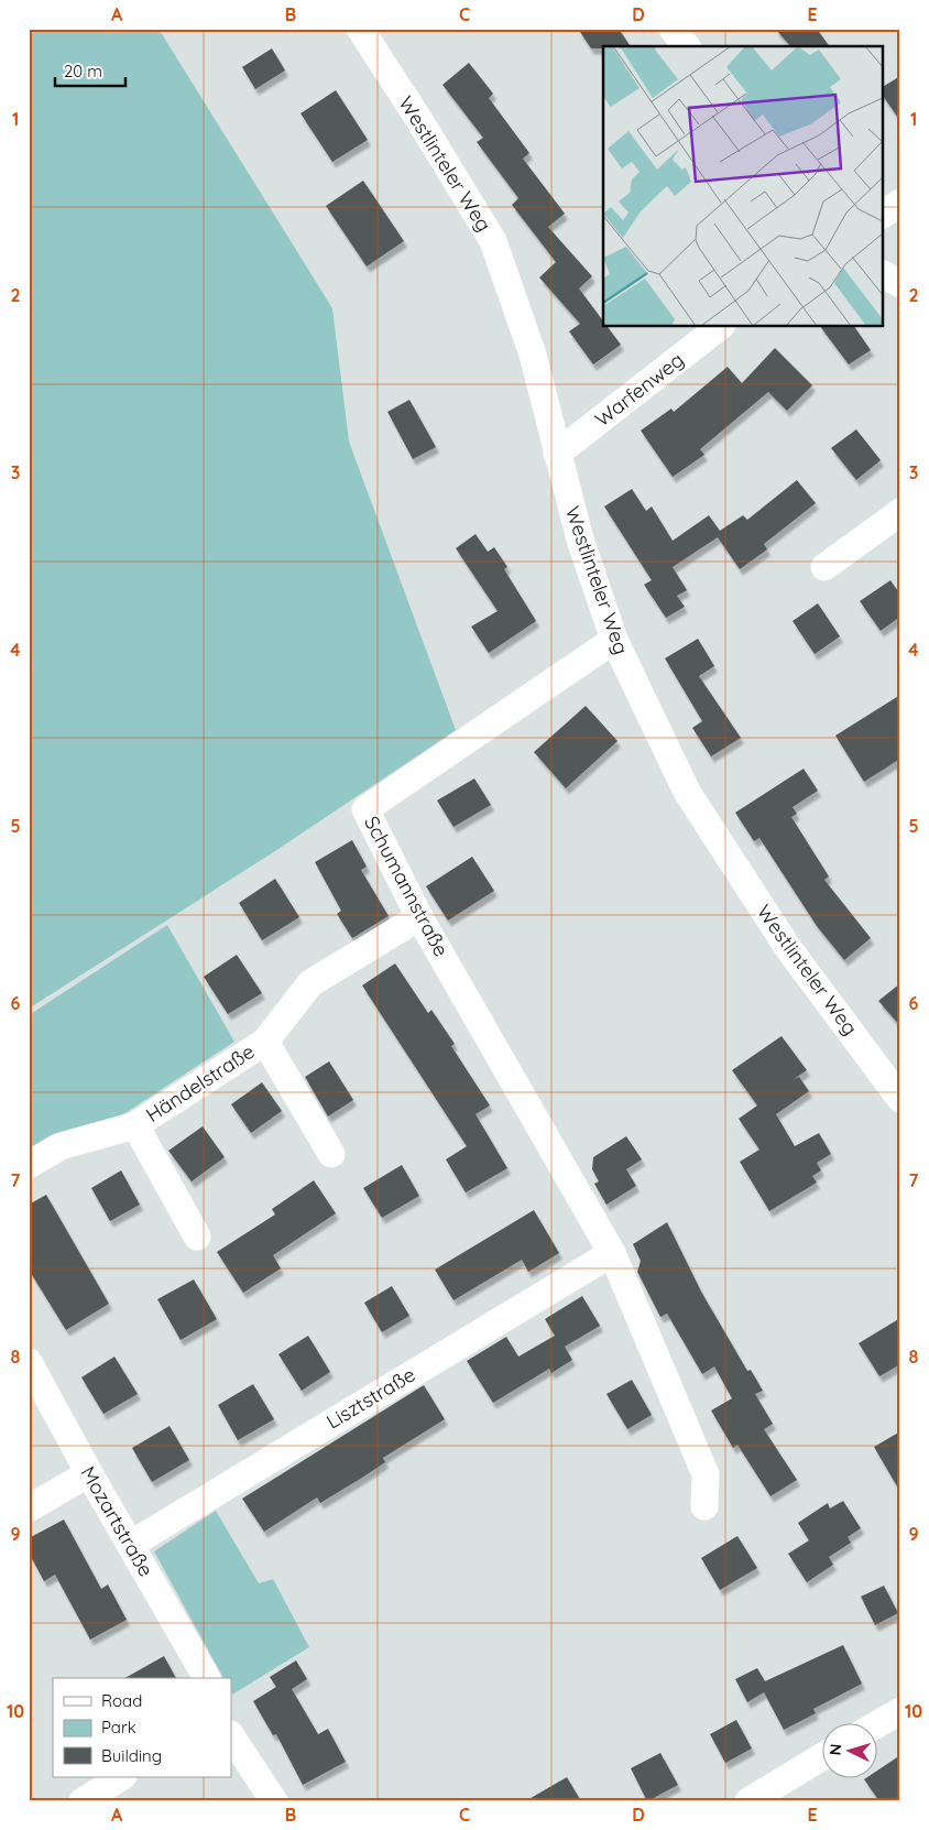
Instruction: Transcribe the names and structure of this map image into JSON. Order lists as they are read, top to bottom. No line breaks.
{"streets":{"street":["Westlinteler Weg","Warfenweg","Schumannstraße","Händelstraße","Lisztstraße","Mozartstraße"]},"crossings":[["Westlinteler Weg","Warfenweg"],["Westlinteler Weg","Schumannstraße"],["Schumannstraße","Händelstraße"],["Schumannstraße","Lisztstraße"],["Lisztstraße","Mozartstraße"]],"legend":["Road","Park","Building"],"scale_bar":"20 m","north":"left","grid":{"columns":["A","B","C","D","E"],"rows":["1","2","3","4","5","6","7","8","9","10"]}}
